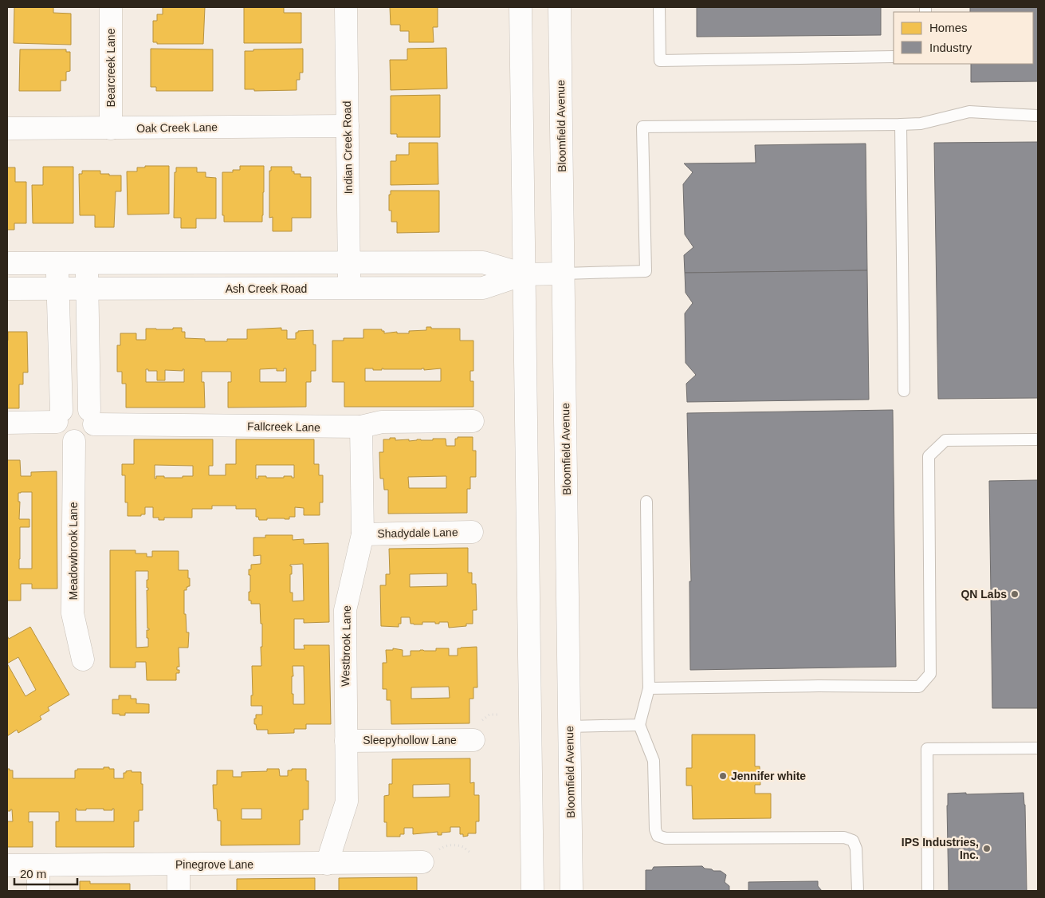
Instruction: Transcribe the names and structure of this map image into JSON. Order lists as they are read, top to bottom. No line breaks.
{"streets":{"street":["Bearcreek Lane","Bloomfield Avenue","Oak Creek Lane","Indian Creek Road","Ash Creek Road","Fallcreek Lane","Shadydale Lane","Meadowbrook Lane","Westbrook Lane","Sleepyhollow Lane","Pinegrove Lane"]},"crossings":[["Bearcreek Lane","Oak Creek Lane"],["Bloomfield Avenue","Ash Creek Road"],["Oak Creek Lane","Indian Creek Road"],["Indian Creek Road","Ash Creek Road"],["Fallcreek Lane","Meadowbrook Lane"],["Fallcreek Lane","Westbrook Lane"],["Shadydale Lane","Westbrook Lane"],["Westbrook Lane","Sleepyhollow Lane"],["Westbrook Lane","Pinegrove Lane"]],"places":["QN Labs","Jennifer white","IPS Industries, Inc."],"legend":["Homes","Industry"],"scale_bar":"20 m"}
